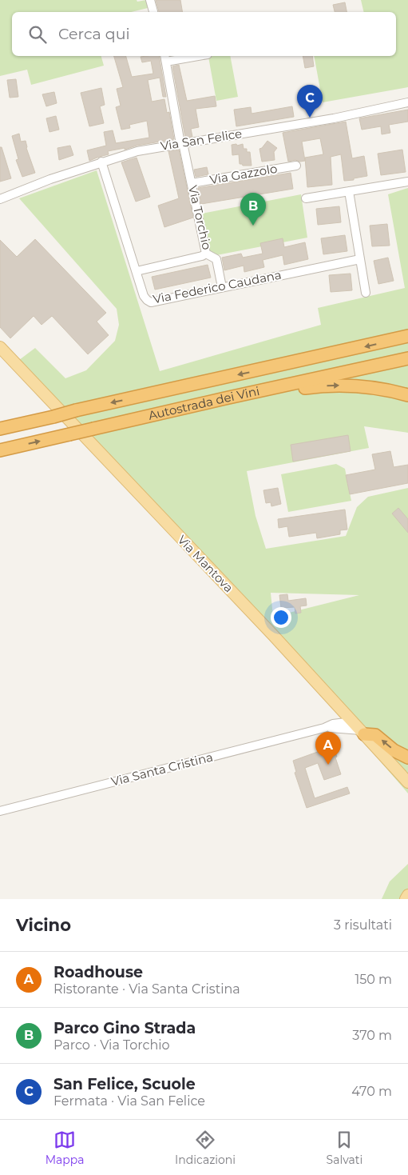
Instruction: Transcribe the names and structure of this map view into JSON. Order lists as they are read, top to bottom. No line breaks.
{"streets":{"highway":["Autostrada dei Vini"],"main road":["Via Mantova"],"street":["Via San Felice","Via Gazzolo","Via Torchio","Via Federico Caudana","Via Santa Cristina"]},"crossings":[["Via San Felice","Via Torchio"],["Via San Felice","Via Federico Caudana"],["Via Gazzolo","Via Torchio"],["Via Torchio","Via Federico Caudana"],["Via Mantova","Via Santa Cristina"]],"page":{"search":"Cerca qui","pins":["C","B","A"],"heading":["Vicino","3 risultati"],"list":[{"mark":"A","name":"Roadhouse","note":"Ristorante · Via Santa Cristina","value":"150 m"},{"mark":"B","name":"Parco Gino Strada","note":"Parco · Via Torchio","value":"370 m"},{"mark":"C","name":"San Felice, Scuole","note":"Fermata · Via San Felice","value":"470 m"}],"nav":["Mappa","Indicazioni","Salvati"]}}
